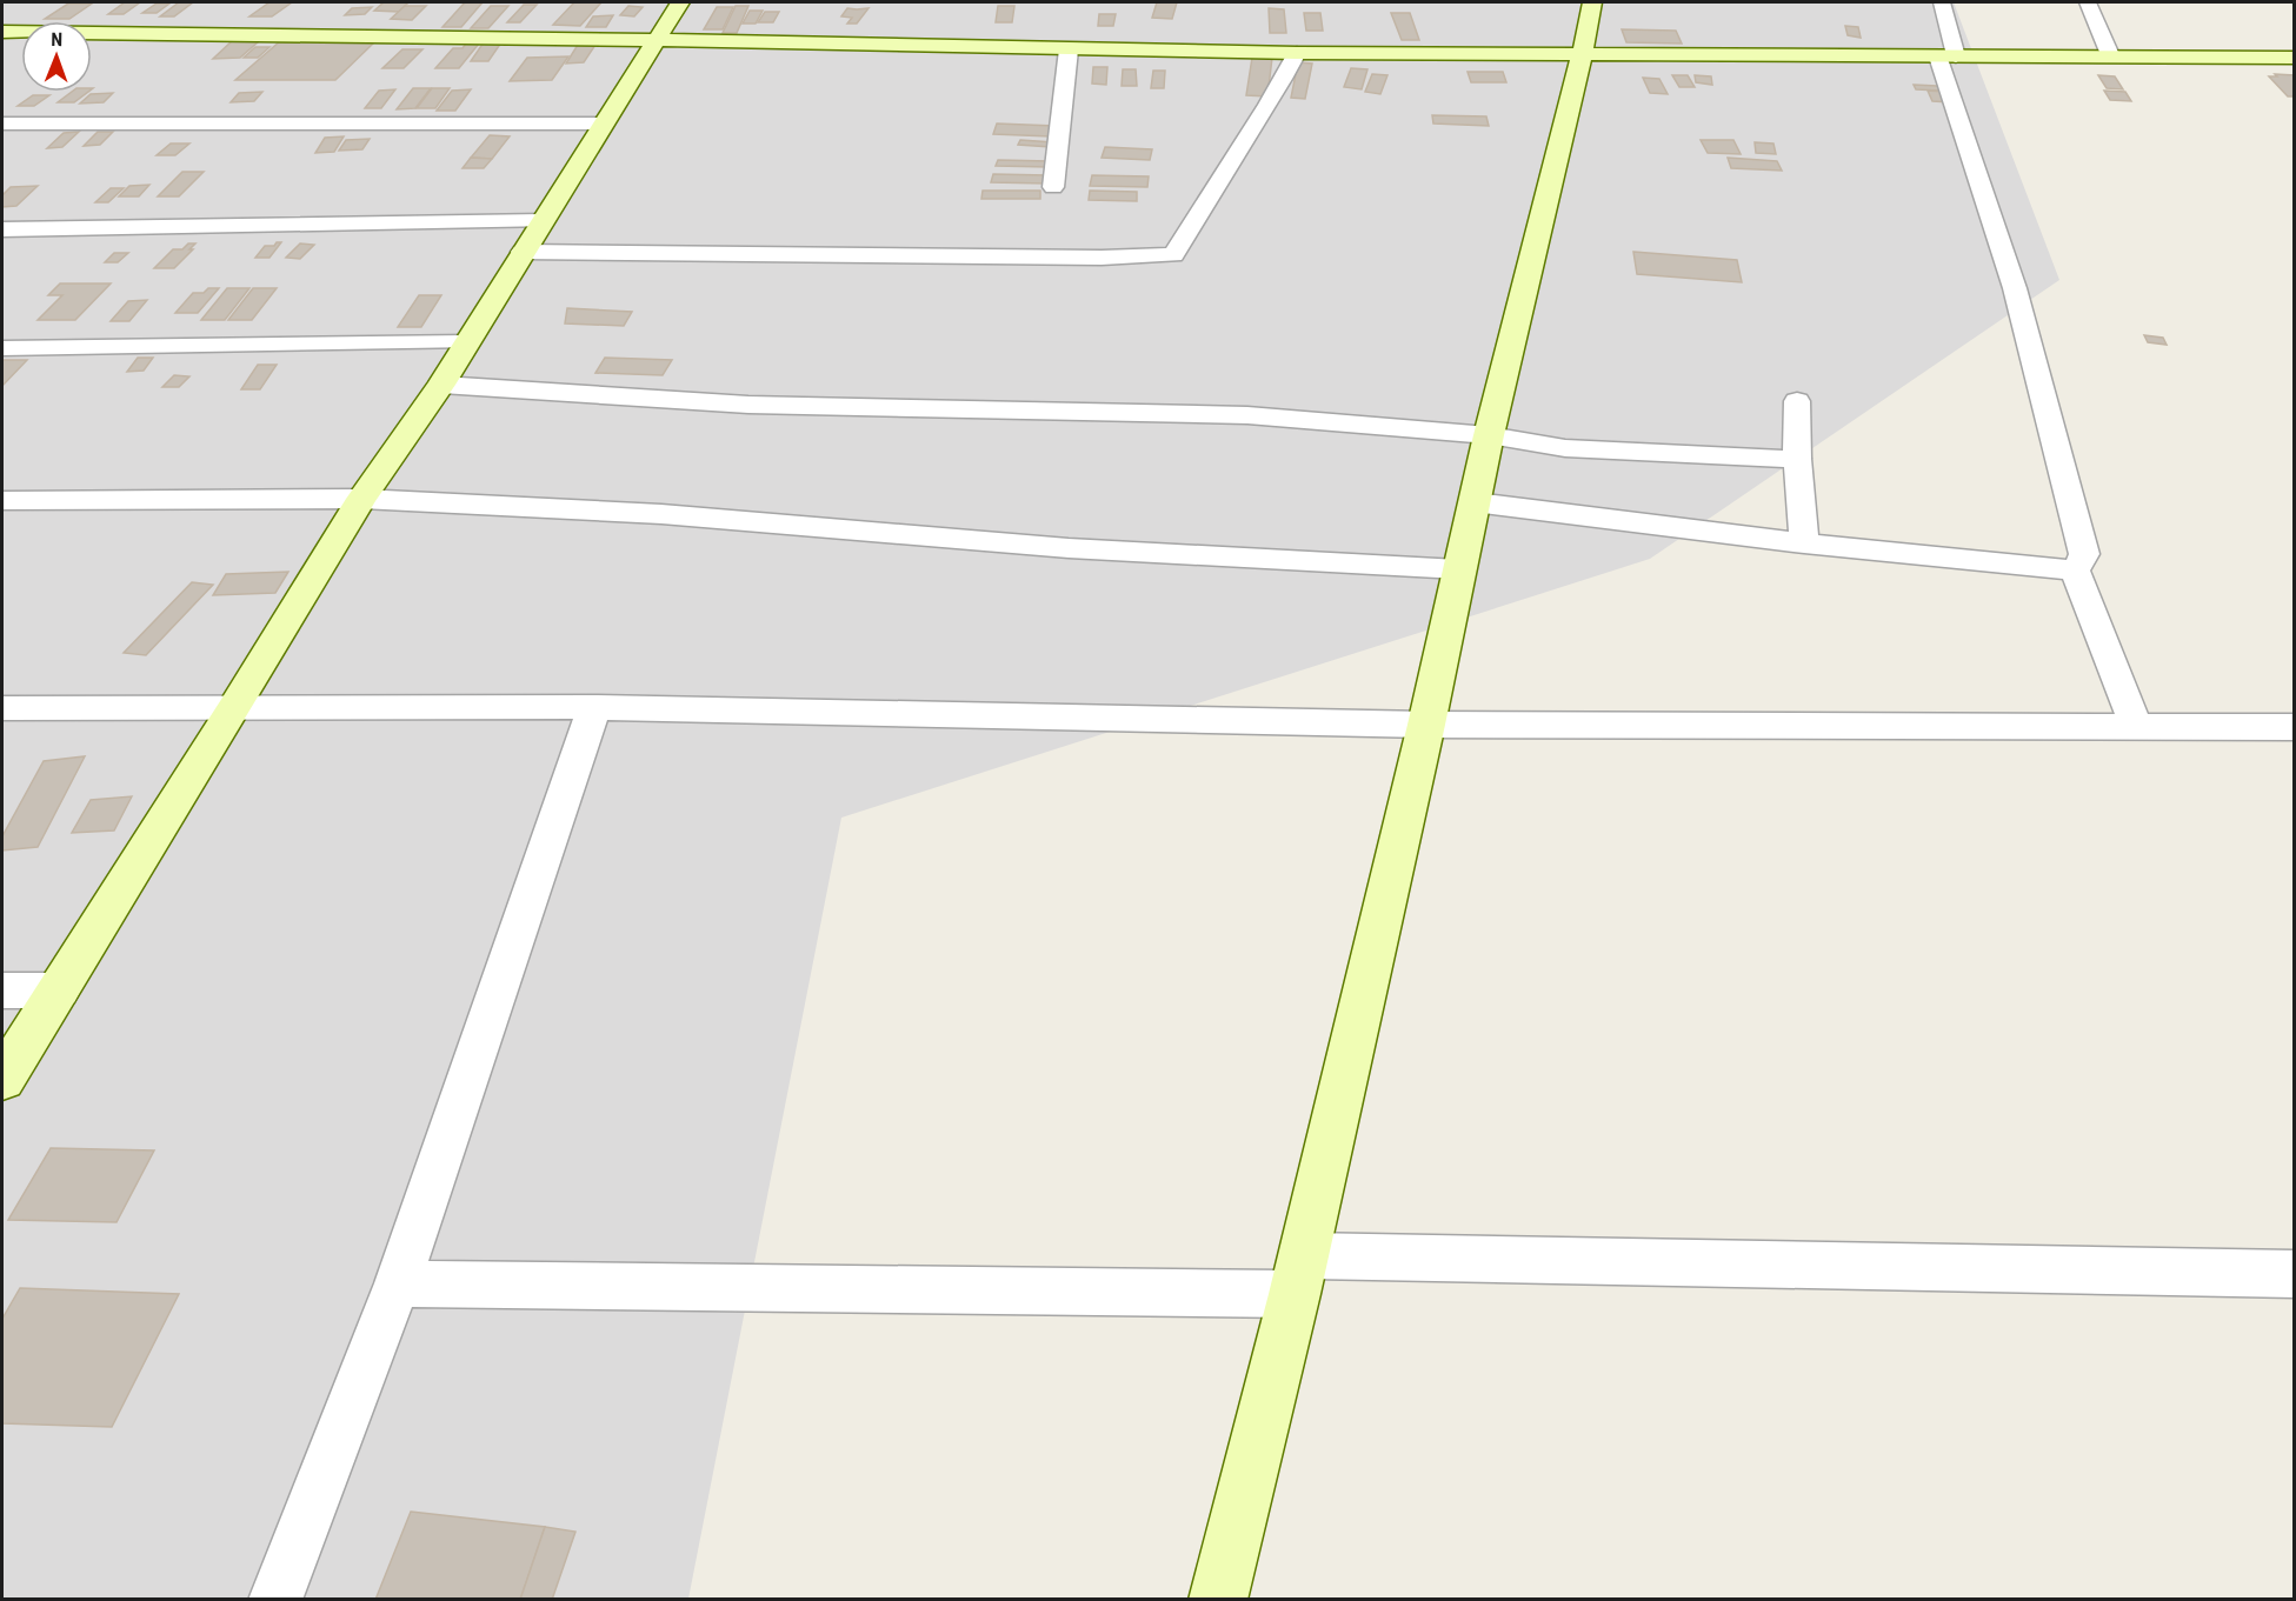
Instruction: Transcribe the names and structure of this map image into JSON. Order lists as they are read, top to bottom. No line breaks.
{"north":"top"}
